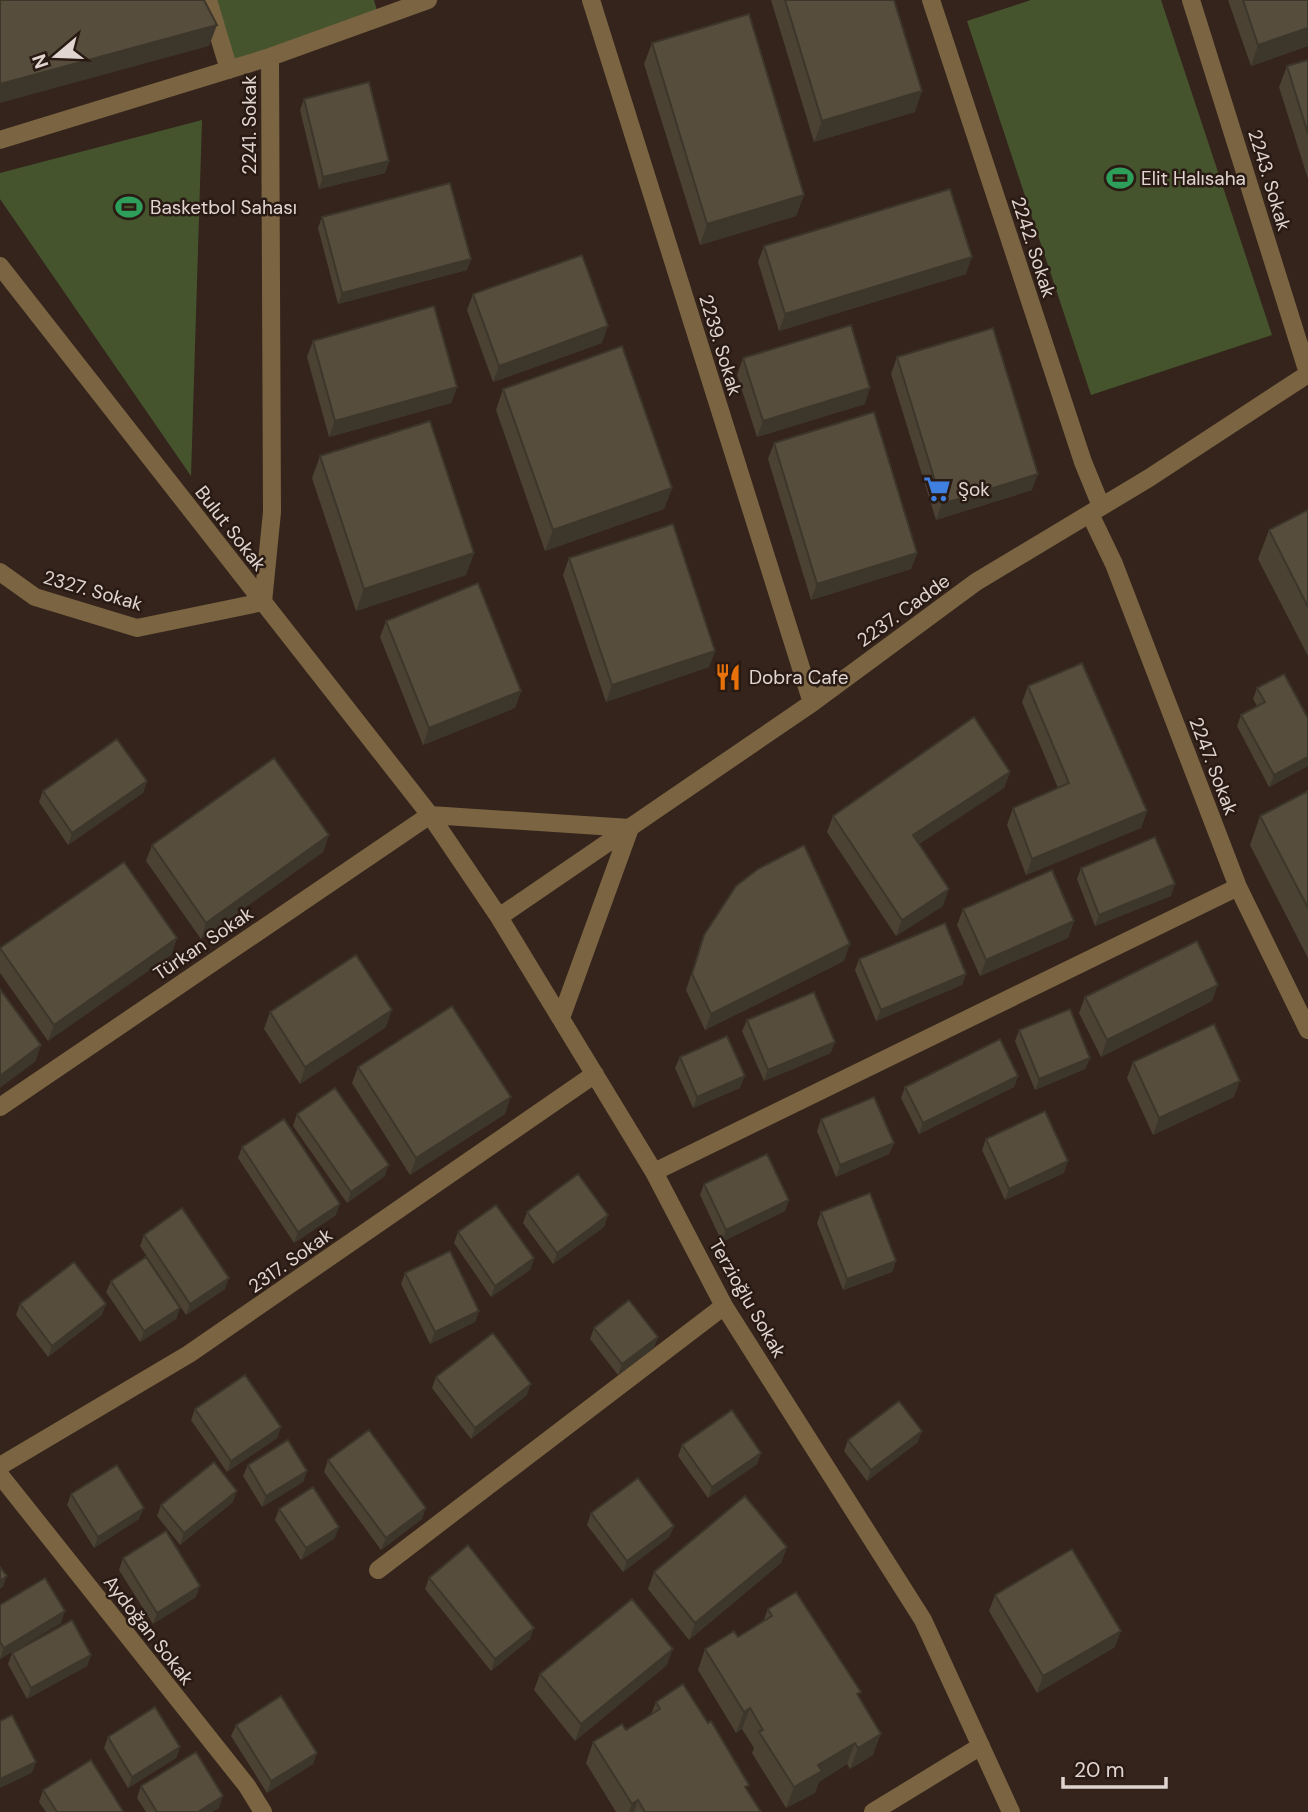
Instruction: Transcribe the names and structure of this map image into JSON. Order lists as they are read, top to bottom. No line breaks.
{"streets":{"street":["2241. Sokak","2243. Sokak","2242. Sokak","2239. Sokak","Bulut Sokak","2327. Sokak","2237. Cadde","2247. Sokak","Türkan Sokak","2317. Sokak","Terzioğlu Sokak","Aydoğan Sokak"]},"crossings":[["2241. Sokak","Bulut Sokak"],["2241. Sokak","2327. Sokak"],["2243. Sokak","2237. Cadde"],["2242. Sokak","2237. Cadde"],["2242. Sokak","2247. Sokak"],["2239. Sokak","2237. Cadde"],["Bulut Sokak","2327. Sokak"],["Bulut Sokak","Türkan Sokak"],["Bulut Sokak","Terzioğlu Sokak"],["2237. Cadde","2247. Sokak"],["2237. Cadde","Terzioğlu Sokak"],["Türkan Sokak","Terzioğlu Sokak"],["2317. Sokak","Terzioğlu Sokak"]],"places":{"sports":["Elit Halısaha","Basketbol Sahası"],"supermarket":["Şok"],"restaurant":["Dobra Cafe"]},"scale_bar":"20 m","north":"left"}
